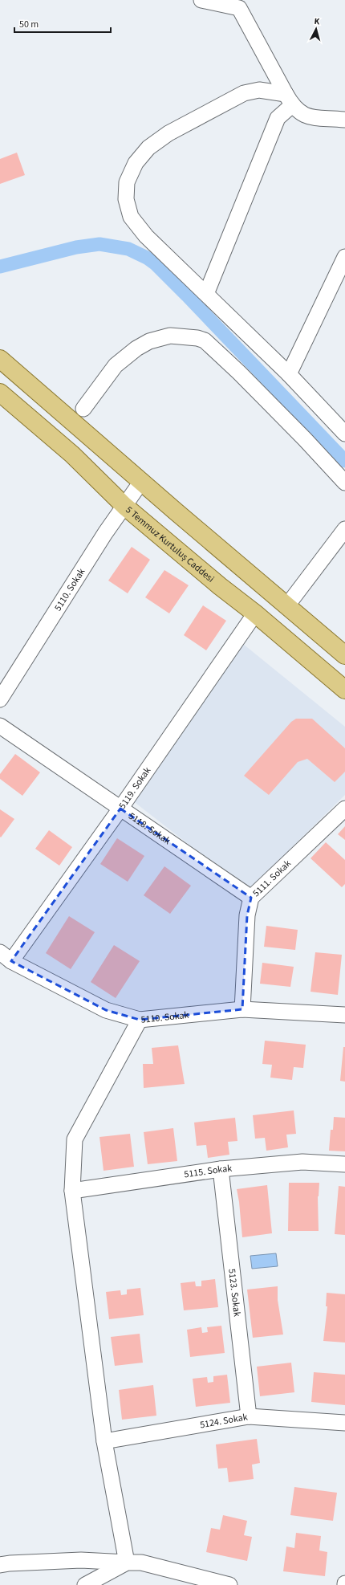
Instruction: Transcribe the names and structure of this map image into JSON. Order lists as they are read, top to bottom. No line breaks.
{"streets":{"main road":["5 Temmuz Kurtuluş Caddesi"],"street":["5110. Sokak","5119. Sokak","5118. Sokak","5111. Sokak","5115. Sokak","5123. Sokak","5124. Sokak"]},"crossings":[["5 Temmuz Kurtuluş Caddesi","5110. Sokak"],["5 Temmuz Kurtuluş Caddesi","5119. Sokak"],["5110. Sokak","5119. Sokak"],["5110. Sokak","5111. Sokak"],["5119. Sokak","5118. Sokak"],["5118. Sokak","5111. Sokak"],["5115. Sokak","5123. Sokak"],["5123. Sokak","5124. Sokak"]],"scale_bar":"50 m","north":"top"}
